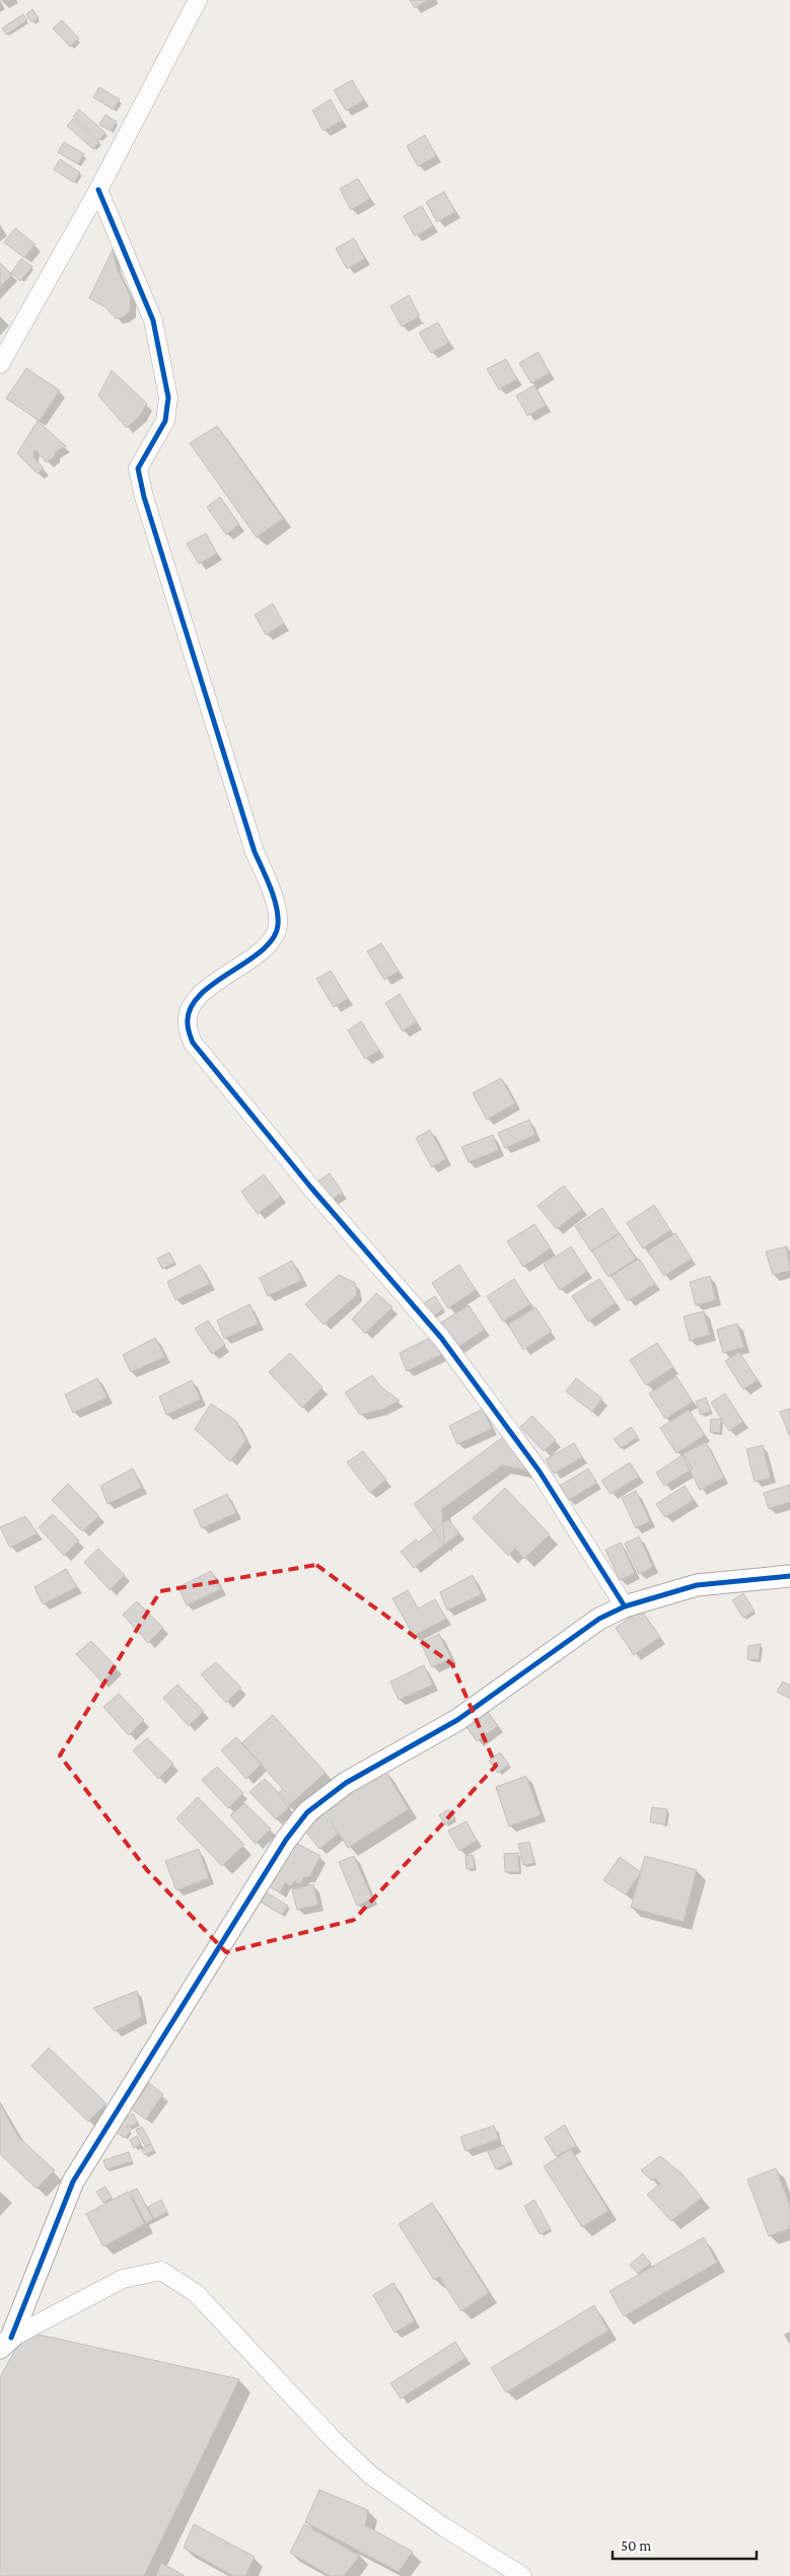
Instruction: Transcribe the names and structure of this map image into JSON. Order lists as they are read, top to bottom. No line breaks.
{"scale_bar":"50 m"}
